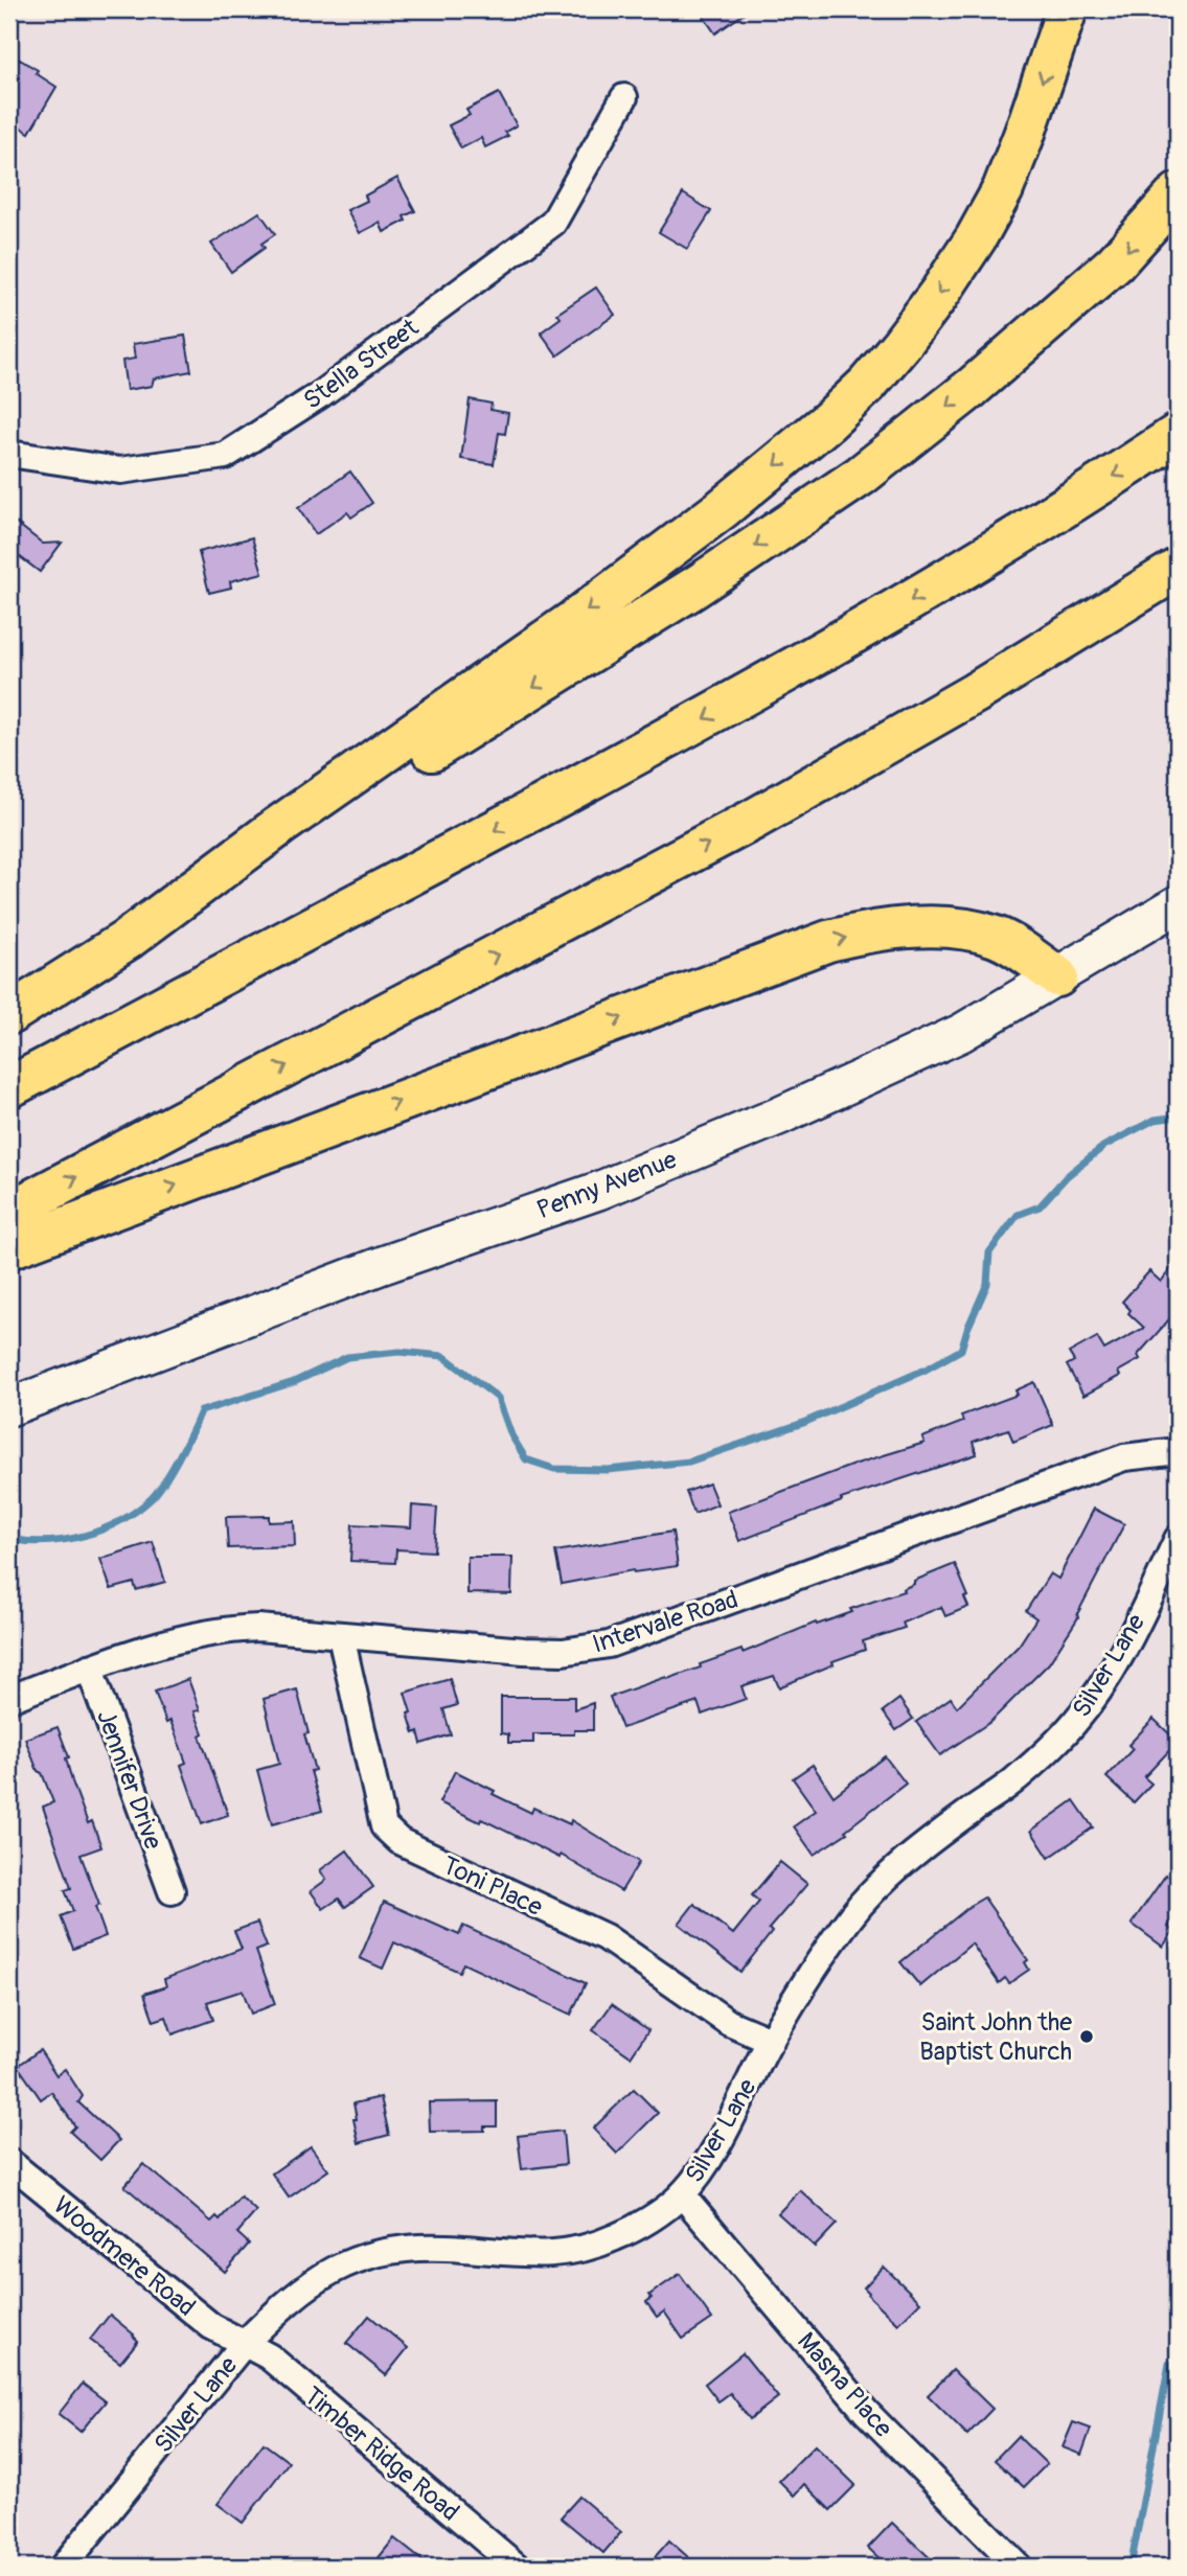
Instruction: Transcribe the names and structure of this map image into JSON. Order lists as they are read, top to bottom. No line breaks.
{"streets":{"main road":["Penny Avenue"],"street":["Stella Street","Intervale Road","Silver Lane","Jennifer Drive","Toni Place","Woodmere Road","Masna Place","Timber Ridge Road"]},"crossings":[["Intervale Road","Jennifer Drive"],["Intervale Road","Toni Place"],["Silver Lane","Toni Place"],["Silver Lane","Woodmere Road"],["Silver Lane","Masna Place"],["Silver Lane","Timber Ridge Road"],["Woodmere Road","Timber Ridge Road"]],"places":["Saint John the Baptist Church"]}
